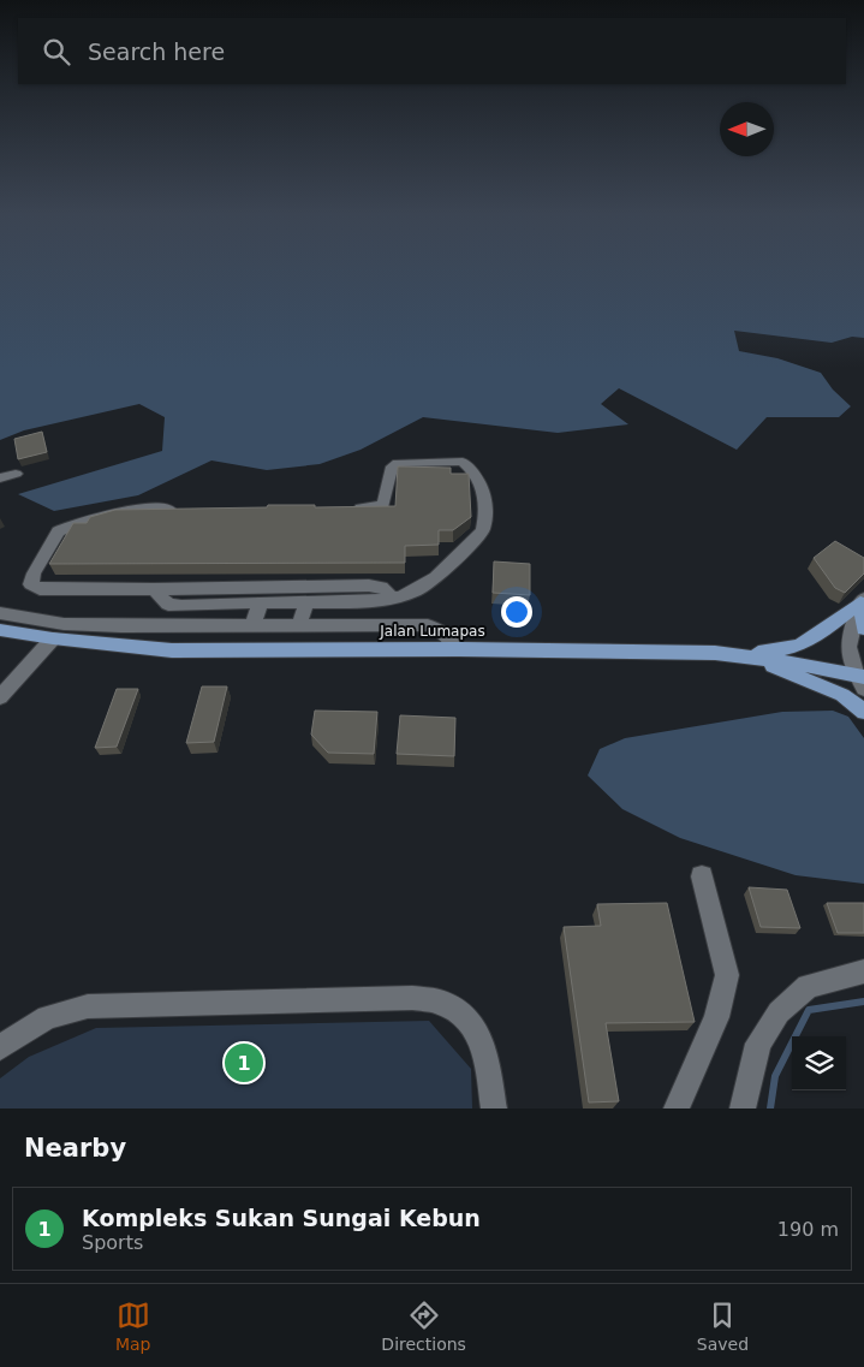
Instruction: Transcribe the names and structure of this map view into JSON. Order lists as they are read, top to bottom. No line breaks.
{"streets":{"main road":["Jalan Lumapas"]},"north":"left","page":{"search":"Search here","pins":"1","heading":"Nearby","list":[{"mark":"1","name":"Kompleks Sukan Sungai Kebun","note":"Sports","value":"190 m"}],"nav":["Map","Directions","Saved"]}}
